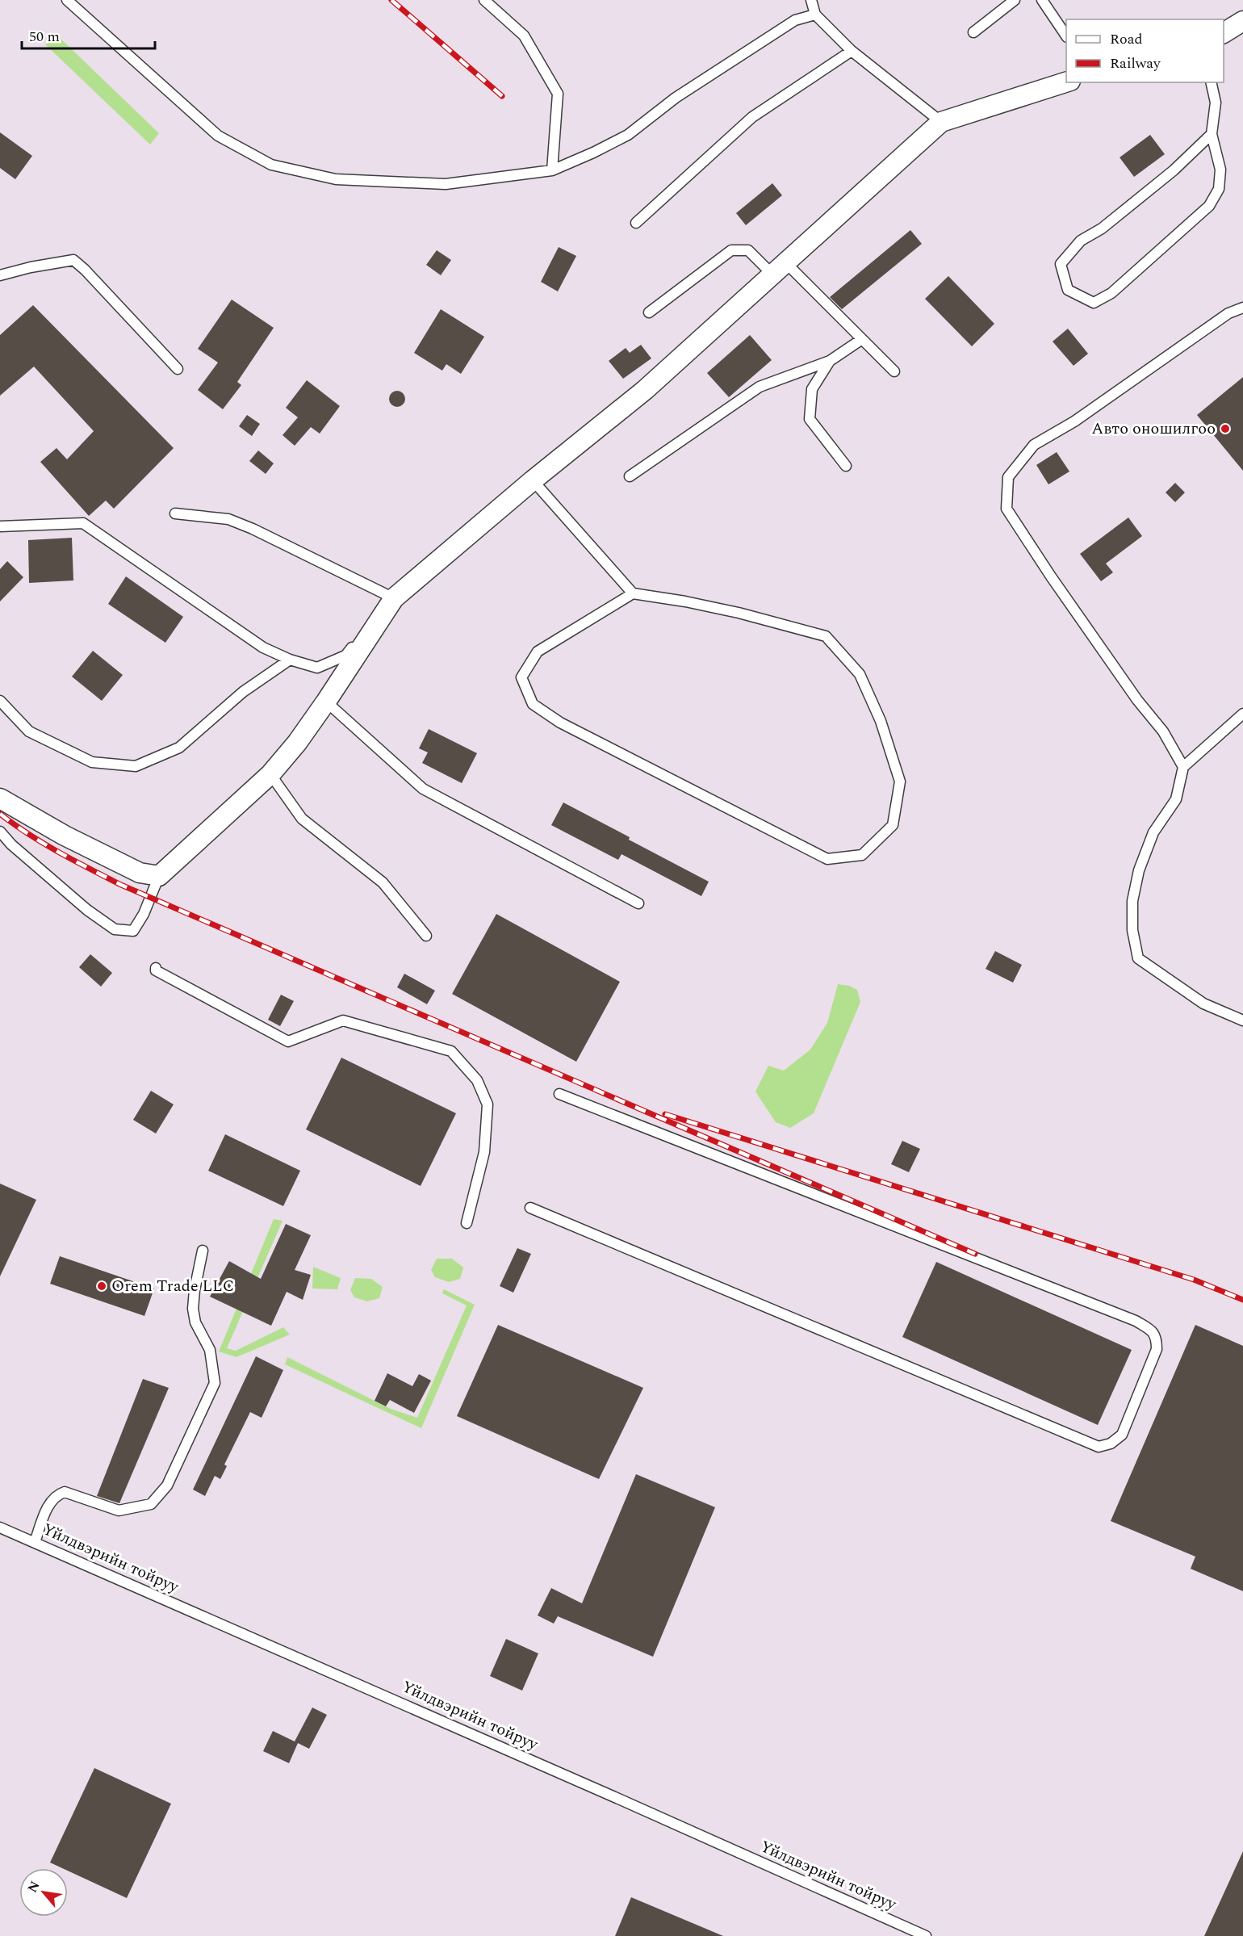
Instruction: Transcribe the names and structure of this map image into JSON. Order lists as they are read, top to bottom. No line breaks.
{"streets":{"lane":["Үйлдвэрийн тойруу"]},"places":["Авто оношилгоо","Orem Trade LLC"],"legend":["Road","Railway"],"scale_bar":"50 m","north":"top left"}
